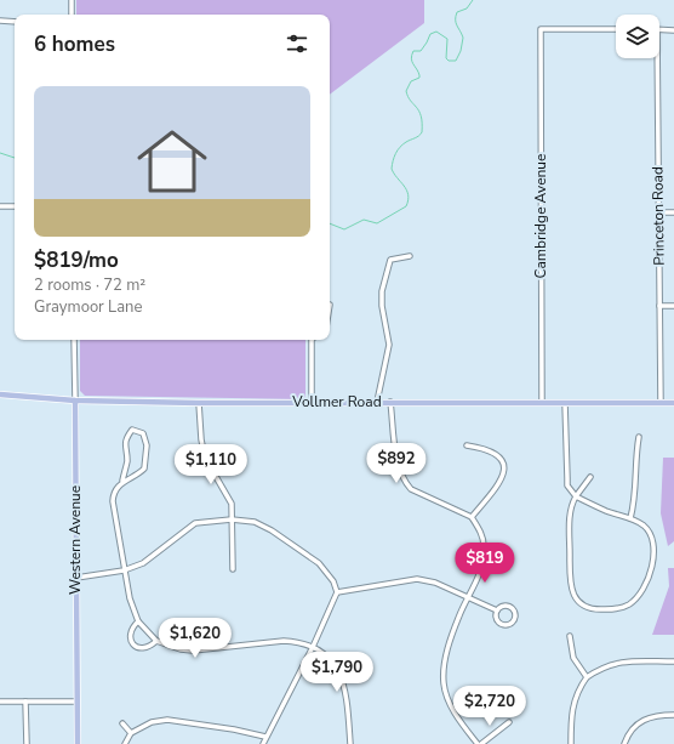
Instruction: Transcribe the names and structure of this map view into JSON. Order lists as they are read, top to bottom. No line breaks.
{"streets":{"main road":["Vollmer Road","Western Avenue"],"street":["Cambridge Avenue","Princeton Road"]},"crossings":[["Cambridge Avenue","Vollmer Road"],["Princeton Road","Vollmer Road"],["Vollmer Road","Western Avenue"]],"page":{"heading":"6 homes","list":[{"name":"$819/mo","note":"2 rooms · 72 m² · Graymoor Lane"}],"price":["$892","$1,110","$819","$1,620","$1,790","$2,720"]}}
